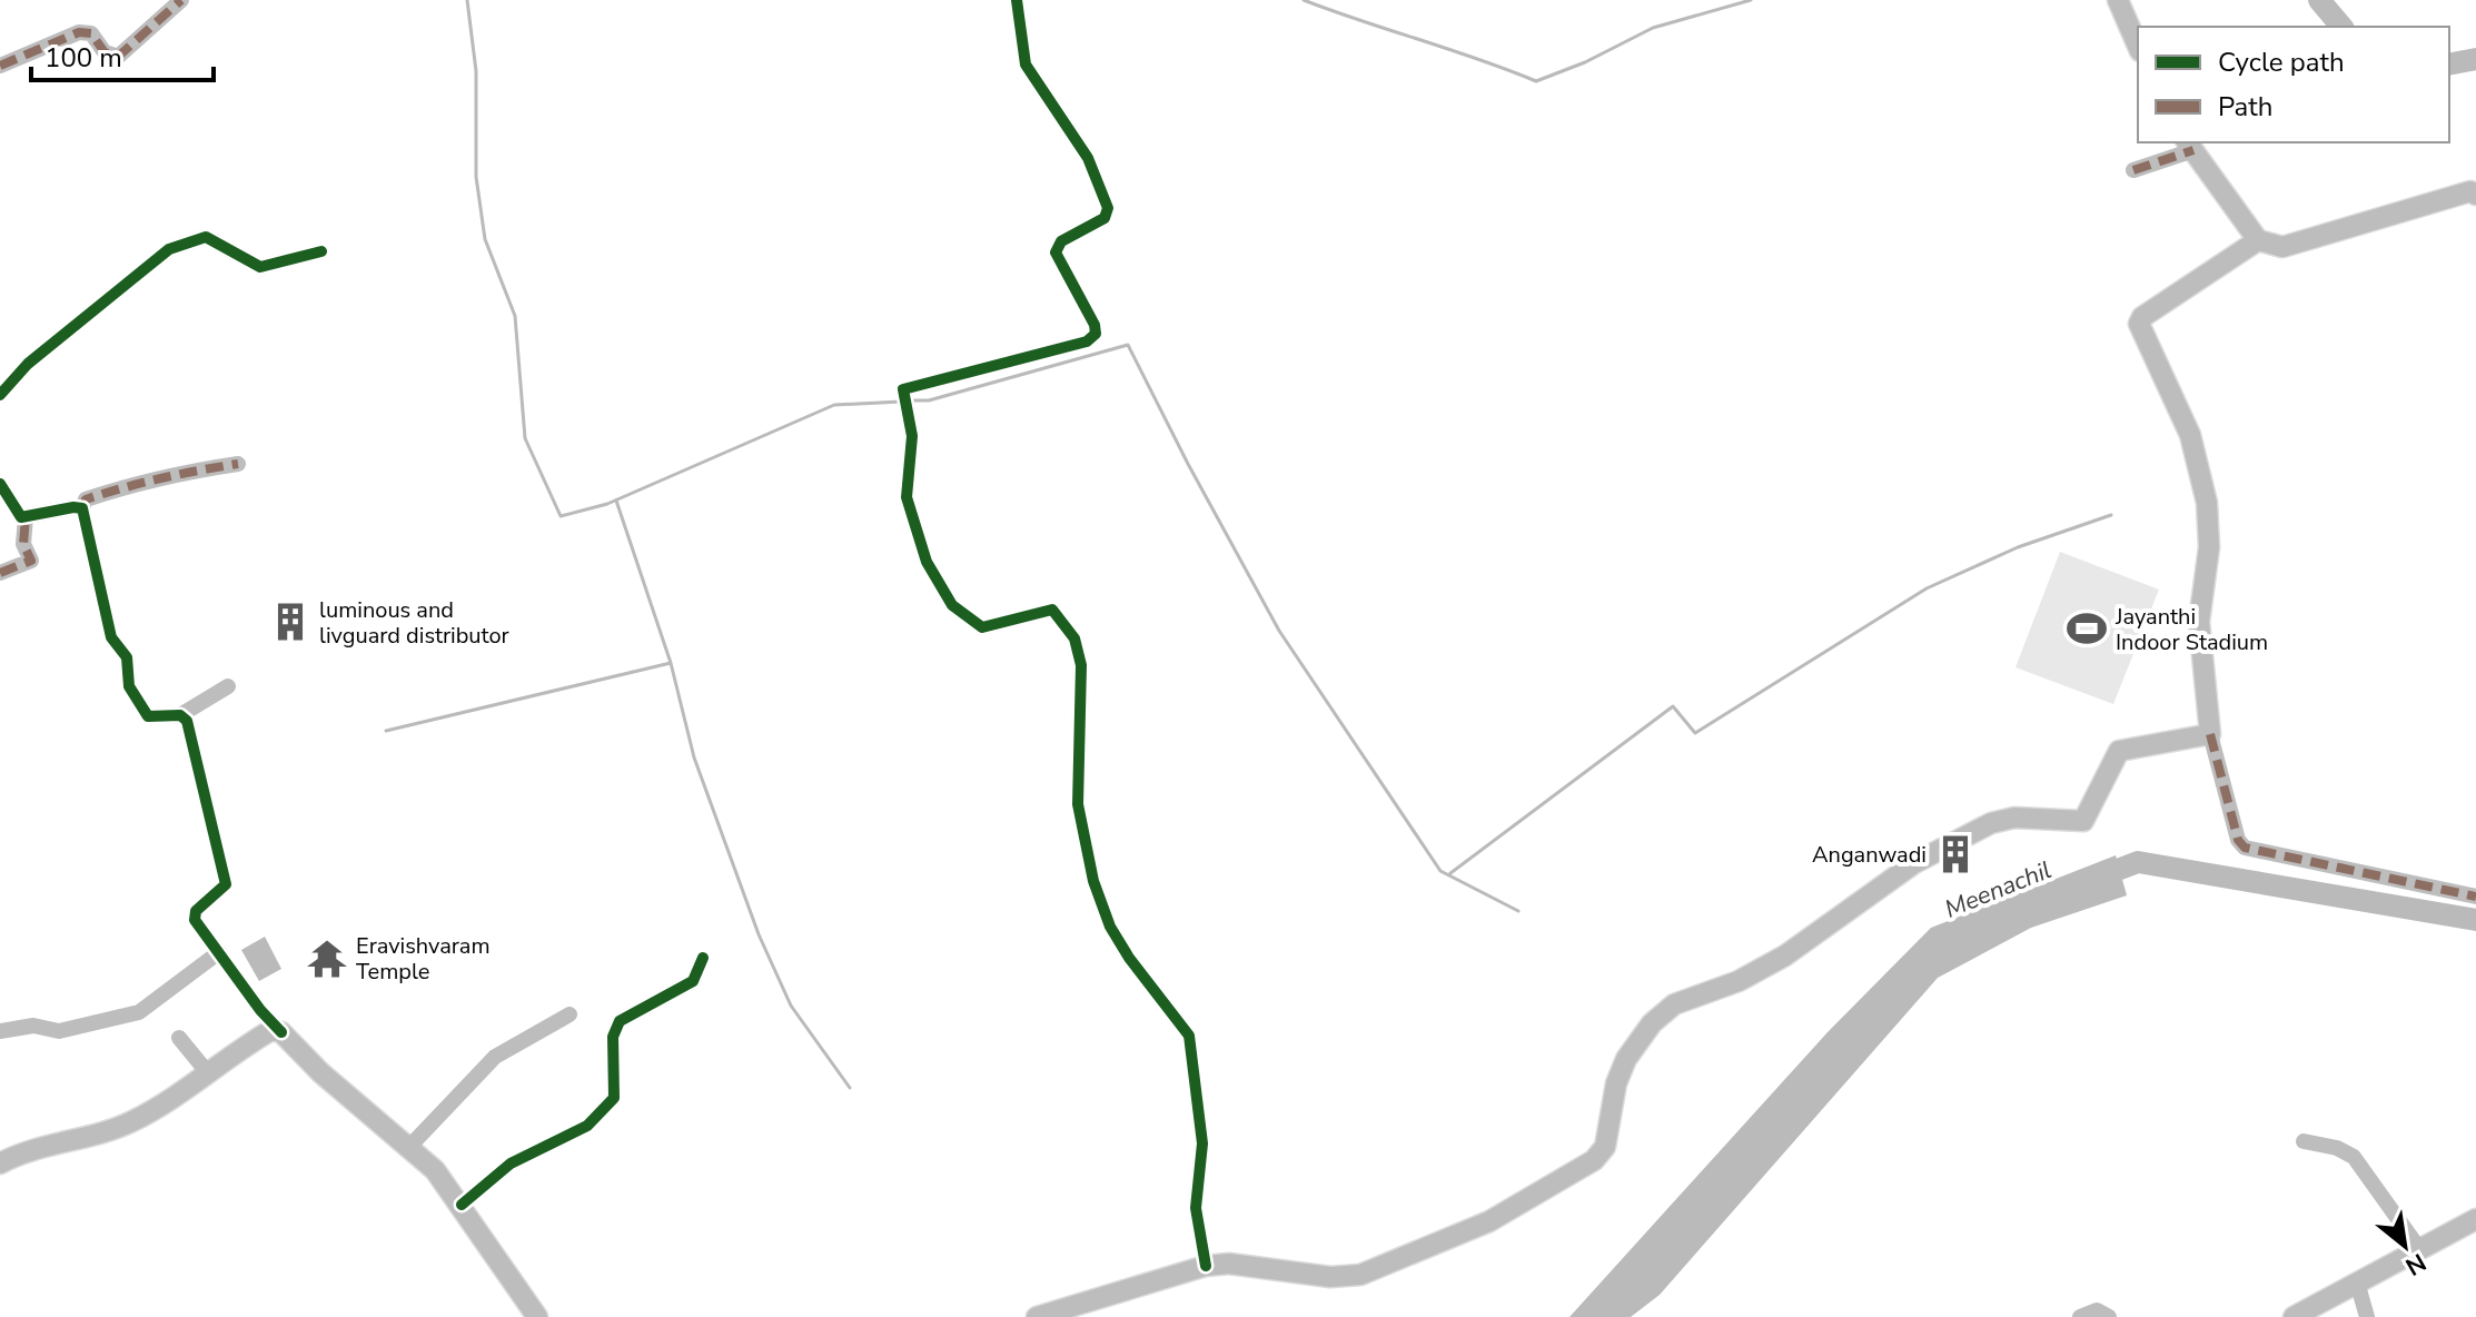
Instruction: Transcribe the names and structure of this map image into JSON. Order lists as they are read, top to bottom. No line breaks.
{"water":["Meenachil"],"places":{"building":["luminous and livguard distributor","Anganwadi"],"sports":["Jayanthi Indoor Stadium"],"temple":["Eravishvaram Temple"]},"legend":["Cycle path","Path"],"scale_bar":"100 m","north":"bottom right"}
